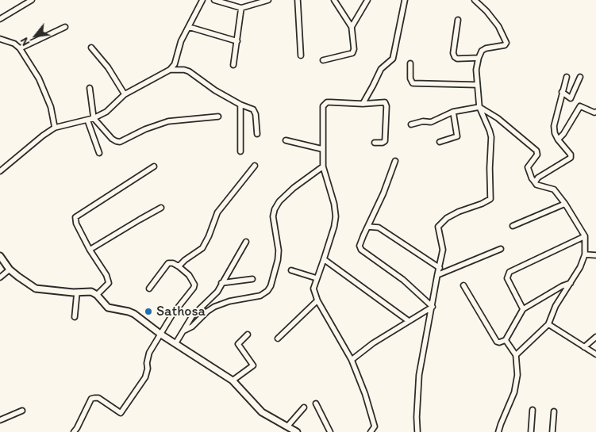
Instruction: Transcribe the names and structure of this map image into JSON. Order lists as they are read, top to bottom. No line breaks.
{"places":["Sathosa"],"north":"bottom left"}
